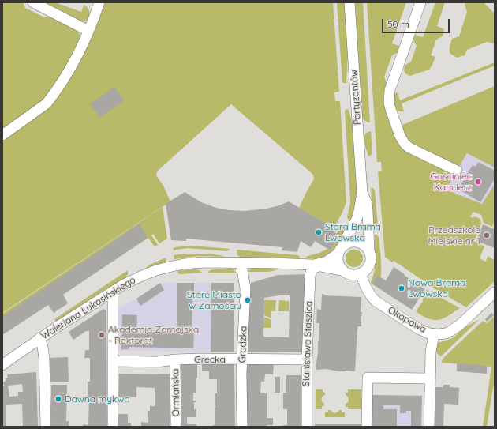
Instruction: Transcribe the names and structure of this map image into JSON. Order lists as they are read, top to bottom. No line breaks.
{"streets":{"street":["Partyzantów","Waleriana Łukasińskiego","Okopowa","Stanisława Staszica","Grodzka","Grecka","Ormiańska"]},"crossings":[["Partyzantów","Waleriana Łukasińskiego"],["Partyzantów","Okopowa"],["Waleriana Łukasińskiego","Okopowa"],["Waleriana Łukasińskiego","Stanisława Staszica"],["Waleriana Łukasińskiego","Grodzka"],["Stanisława Staszica","Grecka"],["Grodzka","Grecka"],["Grecka","Ormiańska"]],"places":["Gościniec Kanclerz","Stara Brama Lwowska","Przedszkole Miejskie nr 1","Nowa Brama Lwowska","Stare Miasto w Zamościu","Akademia Zamojska - Rektorat","Dawna mykwa"],"scale_bar":"50 m"}
